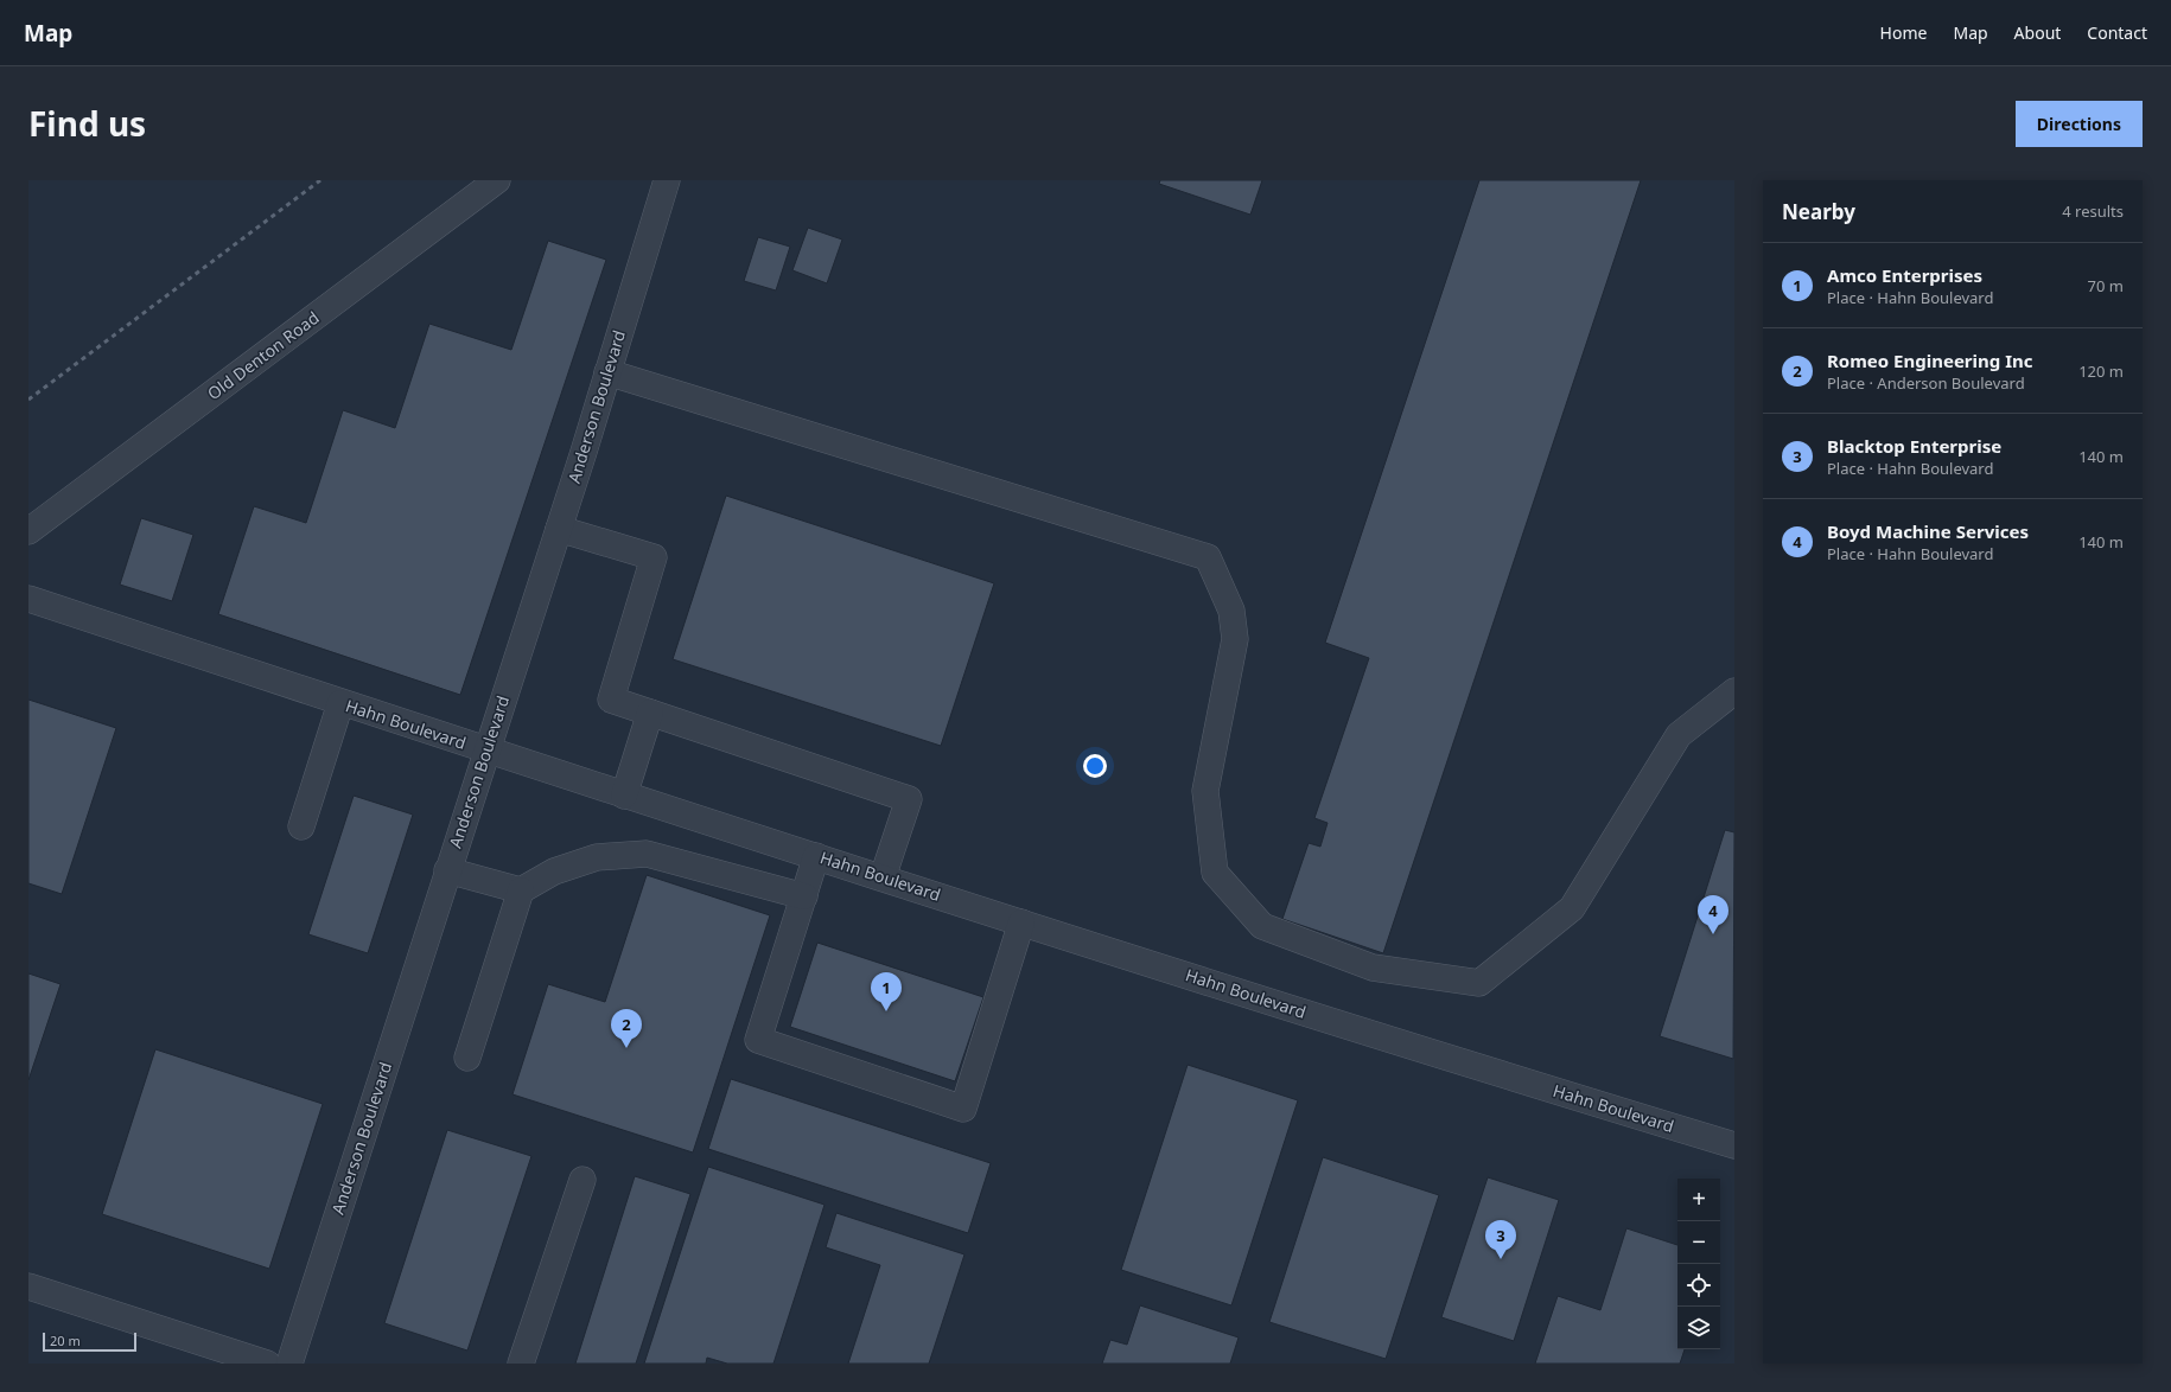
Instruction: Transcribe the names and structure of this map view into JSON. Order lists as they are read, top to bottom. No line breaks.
{"streets":{"street":["Old Denton Road","Anderson Boulevard","Hahn Boulevard"]},"crossings":[["Anderson Boulevard","Hahn Boulevard"]],"scale_bar":"20 m","page":{"header":"Map","nav":["Home","Map","About","Contact"],"title":"Find us","buttons":"Directions","heading":["Nearby","4 results"],"list":[{"mark":"1","name":"Amco Enterprises","note":"Place · Hahn Boulevard","value":"70 m"},{"mark":"2","name":"Romeo Engineering Inc","note":"Place · Anderson Boulevard","value":"120 m"},{"mark":"3","name":"Blacktop Enterprise","note":"Place · Hahn Boulevard","value":"140 m"},{"mark":"4","name":"Boyd Machine Services","note":"Place · Hahn Boulevard","value":"140 m"}],"pins":["4","1","2","3"],"map_buttons":["+","−"],"scale":"20 m"}}
